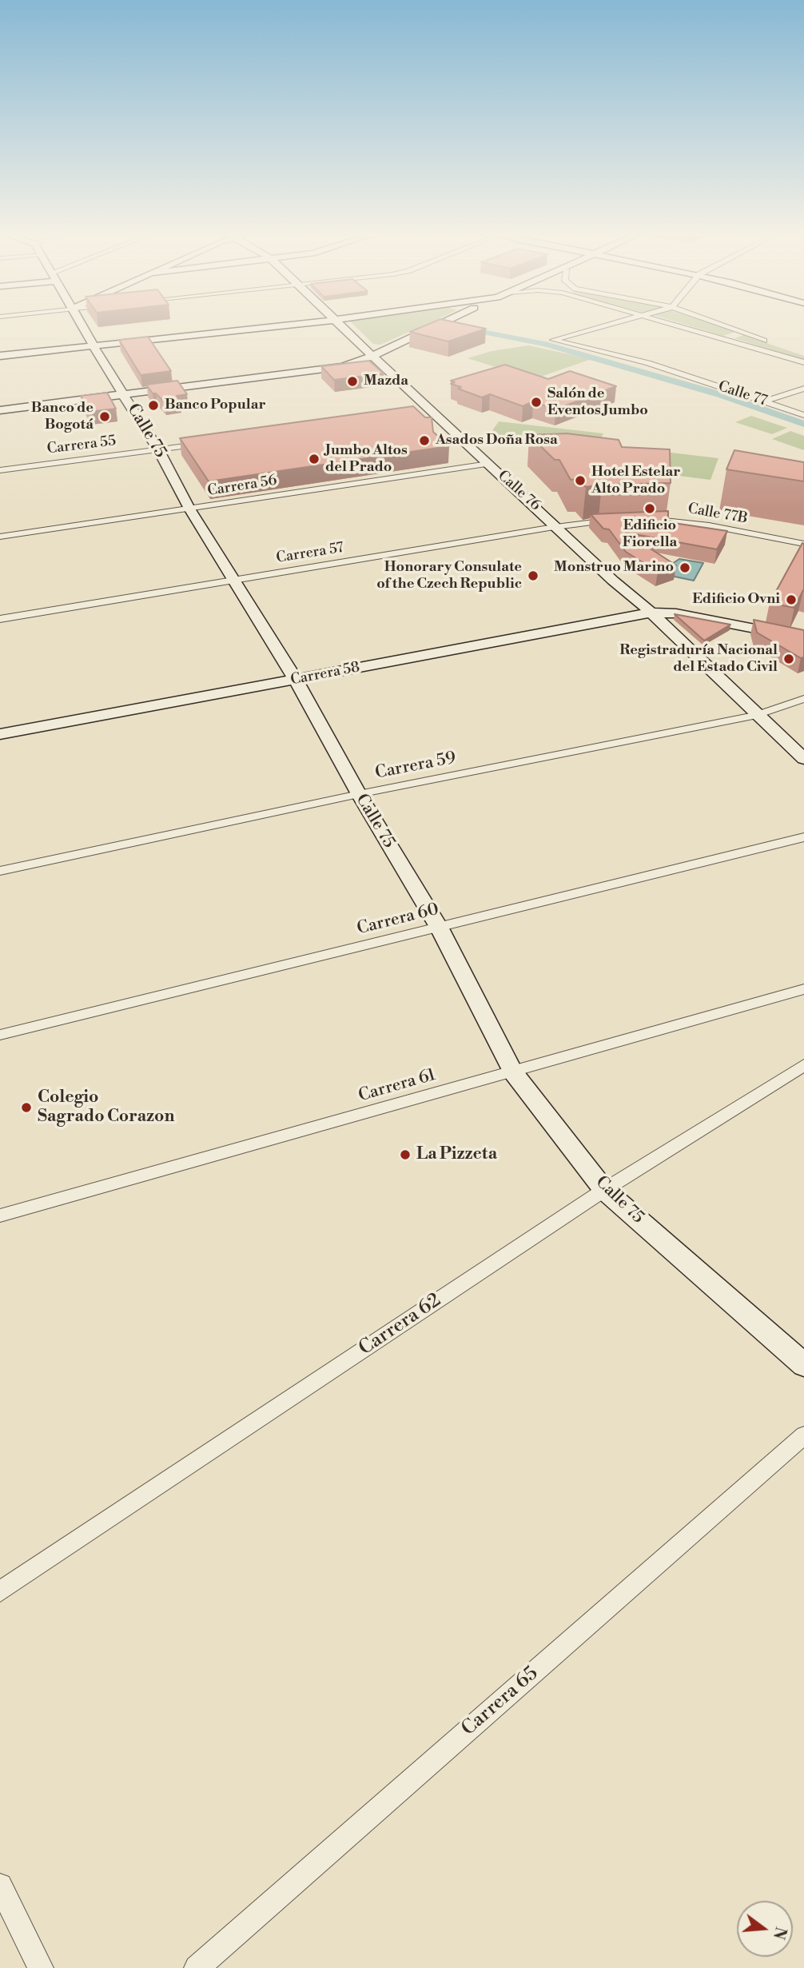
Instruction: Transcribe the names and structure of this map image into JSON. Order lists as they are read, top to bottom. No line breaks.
{"streets":{"street":["Calle 77","Calle 75","Carrera 55","Carrera 56","Calle 76","Calle 77B","Carrera 57","Carrera 58","Carrera 59","Carrera 60","Carrera 61","Carrera 62","Carrera 65"]},"crossings":[["Calle 75","Carrera 55"],["Calle 75","Carrera 56"],["Calle 75","Carrera 57"],["Calle 75","Carrera 58"],["Calle 75","Carrera 59"],["Calle 75","Carrera 60"],["Calle 75","Carrera 61"],["Calle 75","Carrera 62"],["Carrera 56","Calle 76"],["Calle 76","Carrera 57"],["Calle 76","Carrera 58"],["Calle 76","Carrera 59"]],"places":["Mazda","Salón de Eventos Jumbo","Banco Popular","Banco de Bogotá","Asados Doña Rosa","Jumbo Altos del Prado","Hotel Estelar Alto Prado","Edificio Fiorella","Monstruo Marino","Honorary Consulate of the Czech Republic","Edificio Ovni","Registraduría Nacional del Estado Civil","Colegio Sagrado Corazon","La Pizzeta"],"north":"right"}
